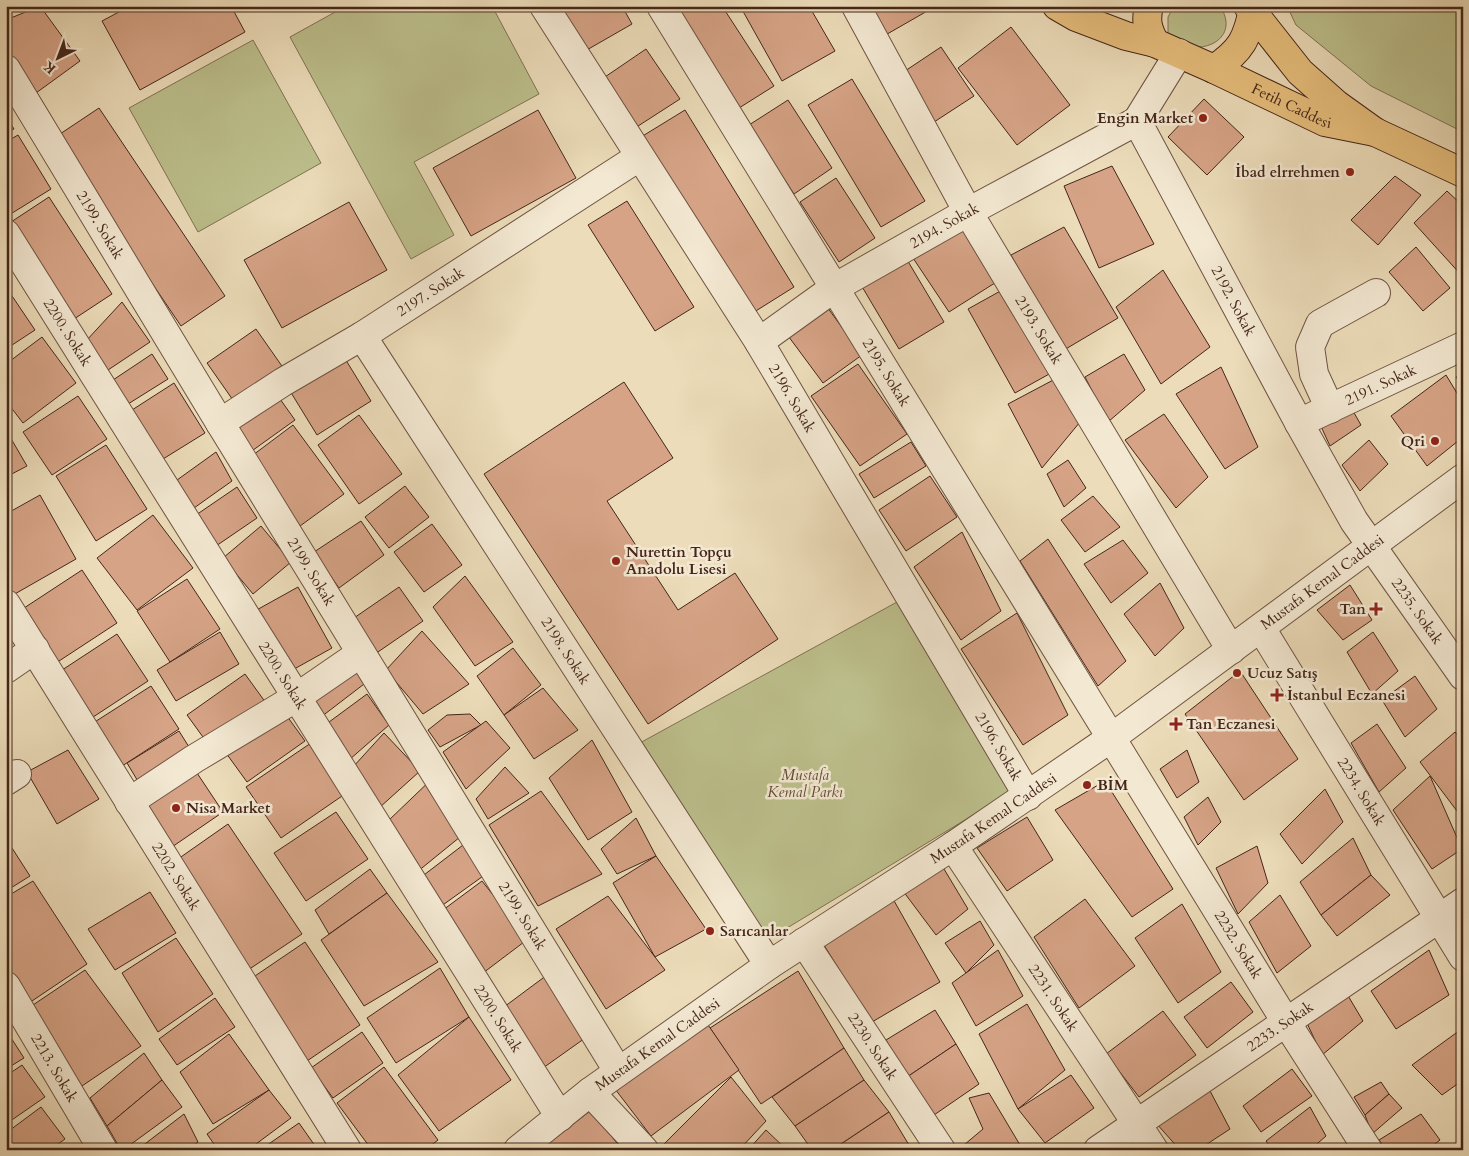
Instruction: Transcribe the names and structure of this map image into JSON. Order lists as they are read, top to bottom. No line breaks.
{"streets":{"main road":["Fetih Caddesi"],"street":["2199. Sokak","2194. Sokak","2197. Sokak","2192. Sokak","2193. Sokak","2200. Sokak","2195. Sokak","2191. Sokak","2196. Sokak","Mustafa Kemal Caddesi","2235. Sokak","2198. Sokak","2234. Sokak","2202. Sokak","2232. Sokak","2231. Sokak","2233. Sokak","2230. Sokak","2213. Sokak"]},"crossings":[["2199. Sokak","2197. Sokak"],["2199. Sokak","Mustafa Kemal Caddesi"],["2194. Sokak","2192. Sokak"],["2194. Sokak","2193. Sokak"],["2194. Sokak","2195. Sokak"],["2194. Sokak","2196. Sokak"],["2197. Sokak","2196. Sokak"],["2197. Sokak","2198. Sokak"],["2192. Sokak","2191. Sokak"],["2192. Sokak","Mustafa Kemal Caddesi"],["2192. Sokak","2235. Sokak"],["2193. Sokak","Mustafa Kemal Caddesi"],["2200. Sokak","Mustafa Kemal Caddesi"],["2195. Sokak","Mustafa Kemal Caddesi"],["2195. Sokak","2232. Sokak"],["2196. Sokak","Mustafa Kemal Caddesi"],["Mustafa Kemal Caddesi","2235. Sokak"],["Mustafa Kemal Caddesi","2198. Sokak"],["Mustafa Kemal Caddesi","2234. Sokak"],["Mustafa Kemal Caddesi","2232. Sokak"],["Mustafa Kemal Caddesi","2231. Sokak"],["Mustafa Kemal Caddesi","2230. Sokak"],["2234. Sokak","2233. Sokak"],["2232. Sokak","2233. Sokak"],["2231. Sokak","2233. Sokak"]],"parks":["Mustafa Kemal Parkı"],"places":{"other":["Engin Market","İbad elrrehmen","Qri","Nurettin Topçu Anadolu Lisesi","Ucuz Satış","BİM","Nisa Market","Sarıcanlar"],"health":["Tan","İstanbul Eczanesi","Tan Eczanesi"]},"north":"bottom left"}
